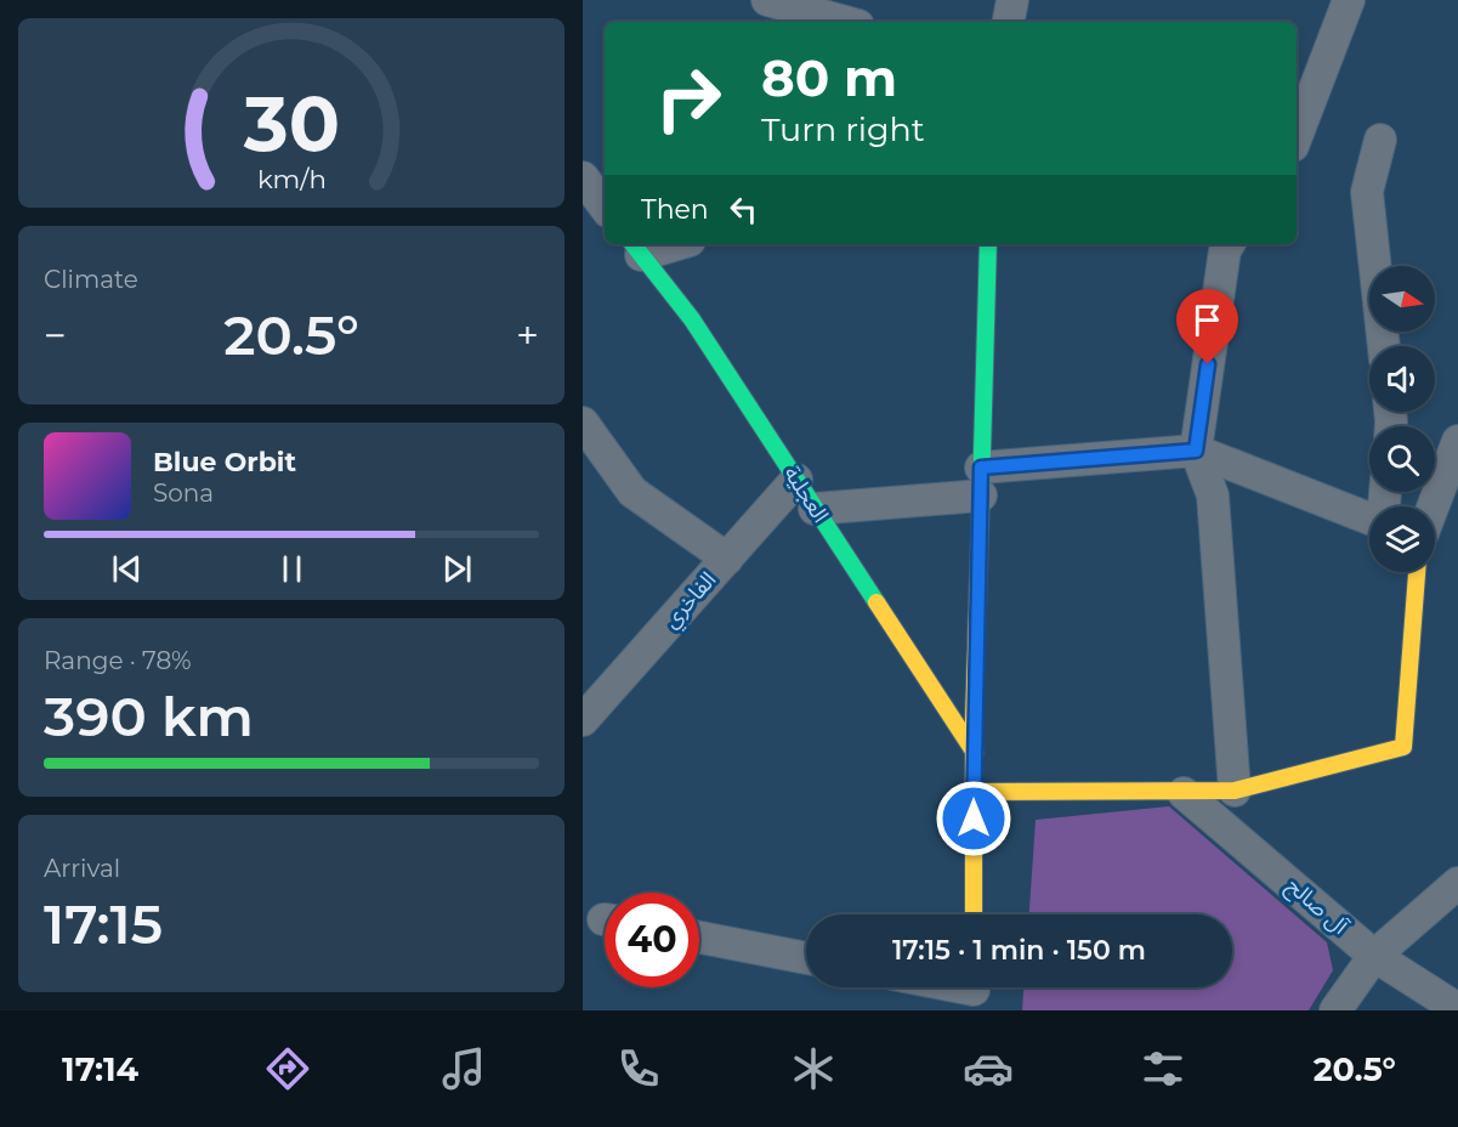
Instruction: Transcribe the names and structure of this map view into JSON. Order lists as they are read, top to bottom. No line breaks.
{"streets":{"street":["العجلية","الفاخري","آل صالح"]},"crossings":[["العجلية","الفاخري"]],"north":"right","page":{"turn":["80 m","Turn right"],"then":"Then","tile":["Climate",["Range · 78%","390 km"],["Arrival","17:15"]],"heat":["−","20.5°","+"],"song":["Blue Orbit","Sona"],"limit":"40","trip":"17:15 · 1 min · 150 m","tabs":["17:14","20.5°"],"gauge":["30","km/h"]}}
